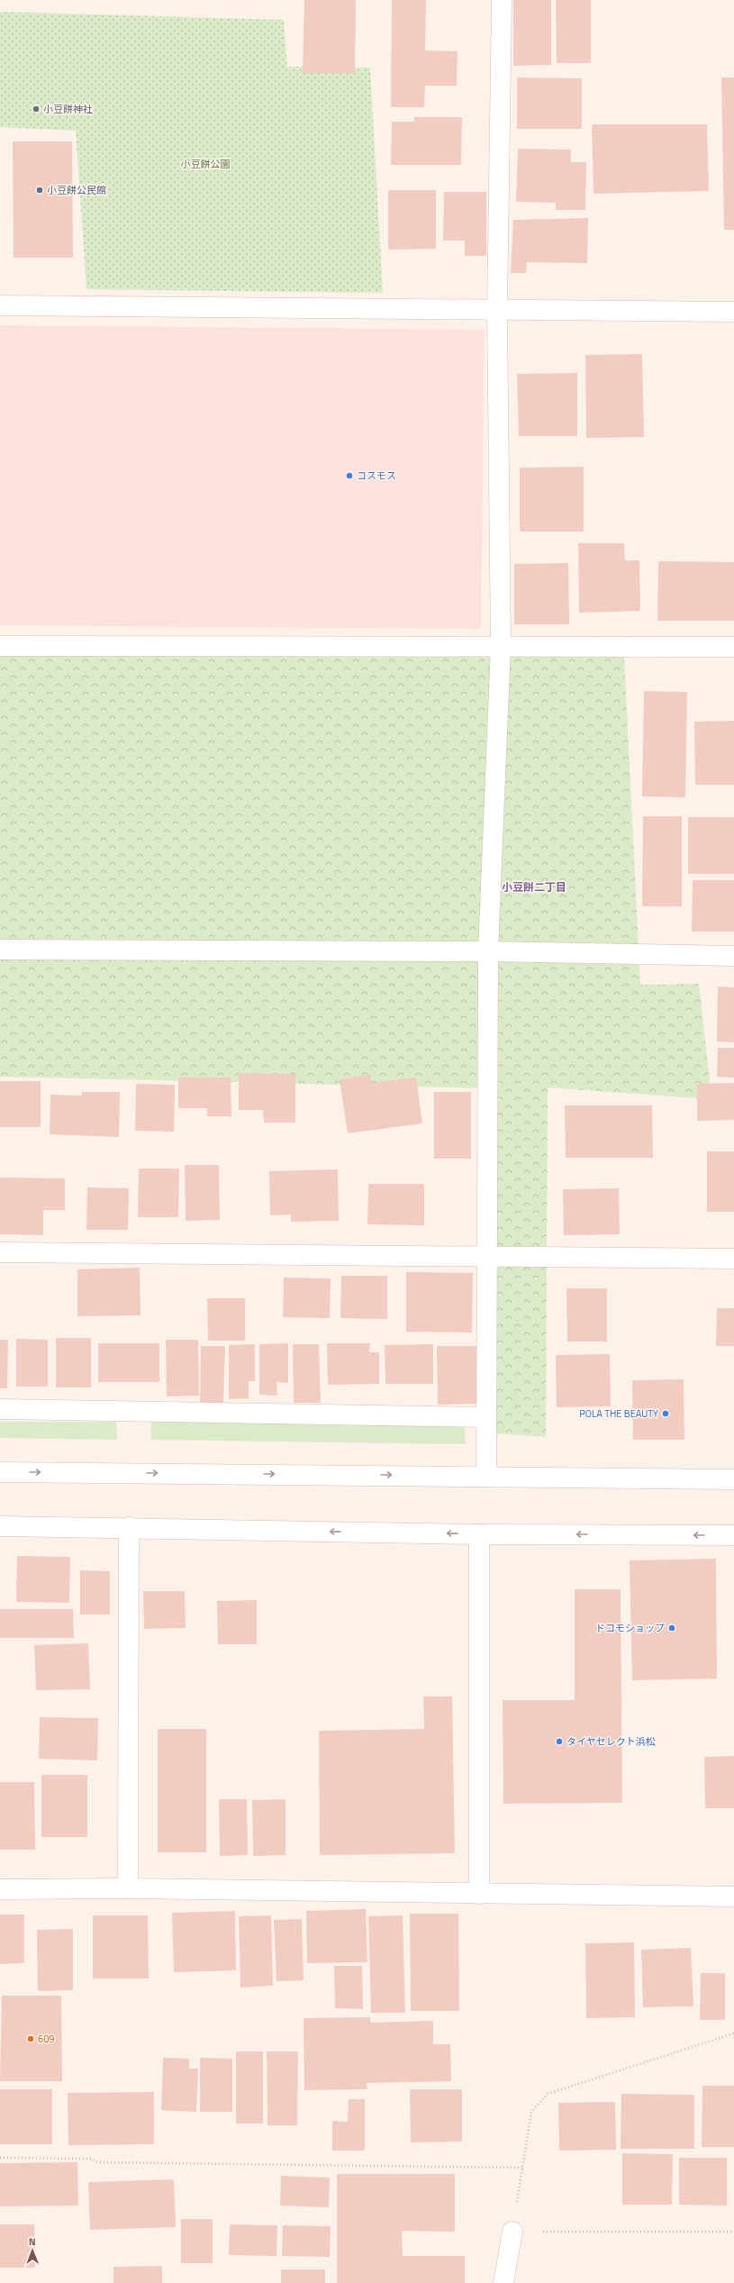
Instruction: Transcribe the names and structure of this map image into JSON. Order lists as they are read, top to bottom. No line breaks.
{"districts":["小豆餅二丁目"],"parks":["小豆餅公園"],"places":["小豆餅神社","小豆餅公民館","コスモス","POLA THE BEAUTY","ドコモショップ","タイヤセレクト浜松","609"],"north":"top"}
